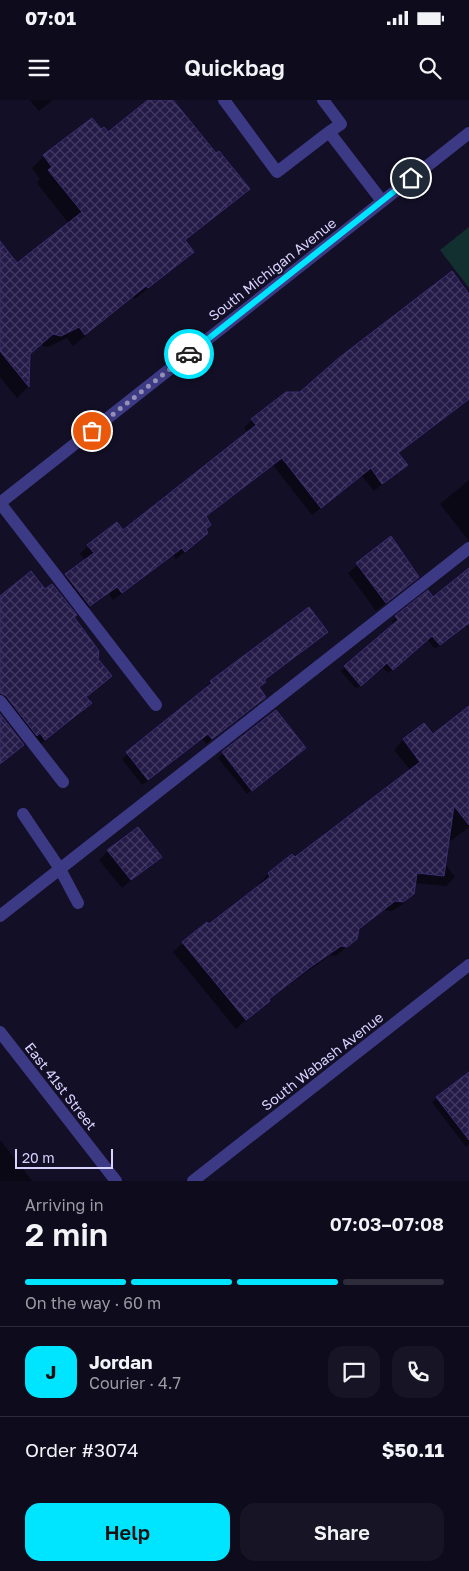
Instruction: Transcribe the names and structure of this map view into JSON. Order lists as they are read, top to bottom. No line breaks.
{"streets":{"street":["South Michigan Avenue","South Wabash Avenue","East 41st Street"]},"scale_bar":"20 m","page":{"status":"07:01","header":"Quickbag","scale":"20 m","heading":["2 min","Arriving in","07:03–07:08"],"panel":["Jordan","Courier · 4.7","Order #3074","$50.11"],"bar":"On the way · 60 m","round":"J","buttons":["Help","Share"]}}
